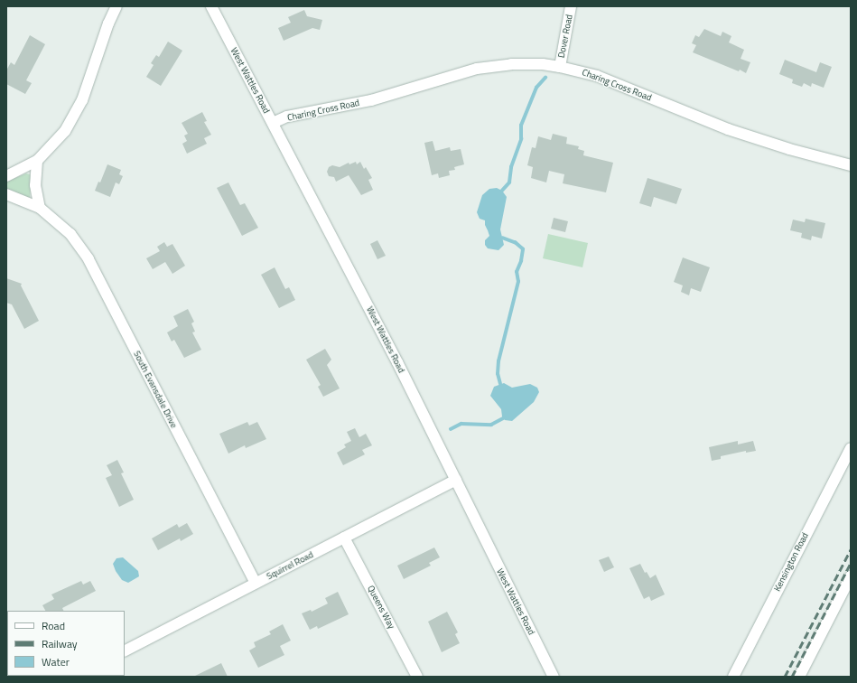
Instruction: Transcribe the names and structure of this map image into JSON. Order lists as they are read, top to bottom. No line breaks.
{"streets":{"street":["Dover Road","West Wattles Road","Charing Cross Road","South Evansdale Drive","Kensington Road","Squirrel Road","Queens Way"]},"crossings":[["Dover Road","Charing Cross Road"],["West Wattles Road","Charing Cross Road"],["West Wattles Road","Squirrel Road"],["South Evansdale Drive","Squirrel Road"],["Squirrel Road","Queens Way"]],"legend":["Road","Railway","Water"]}
